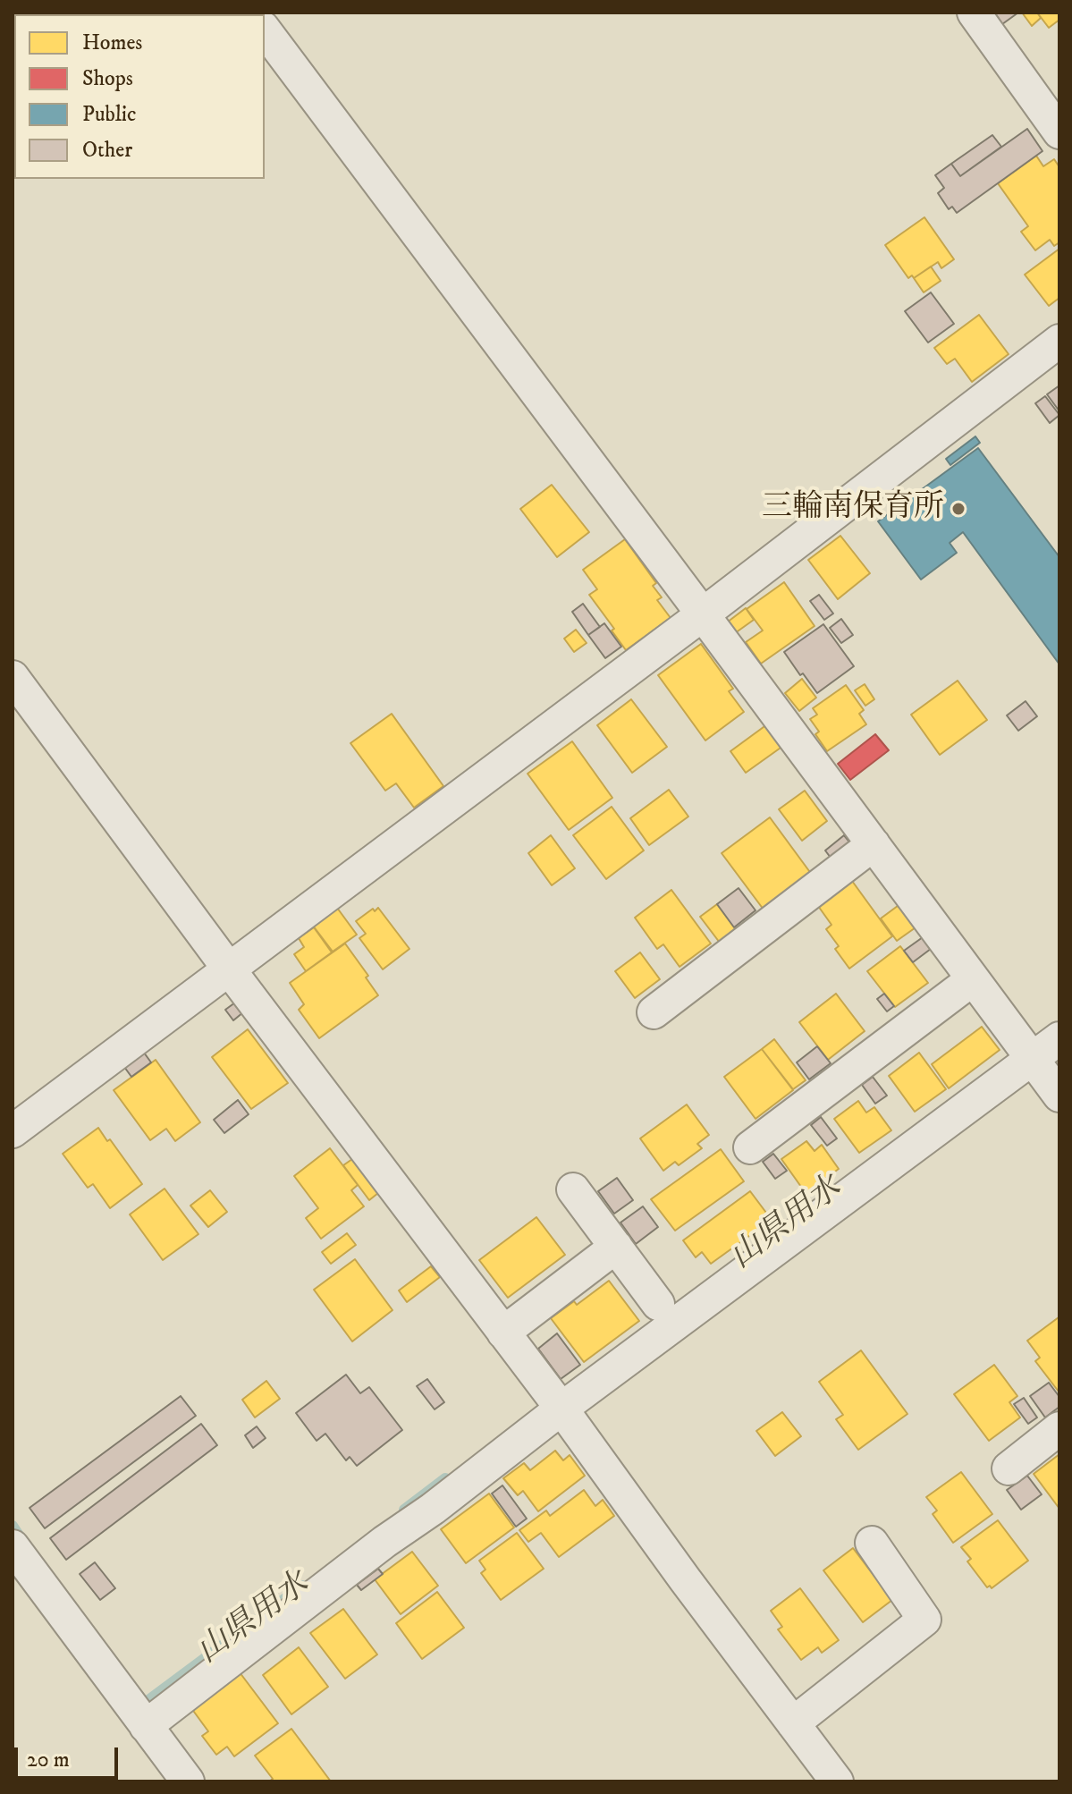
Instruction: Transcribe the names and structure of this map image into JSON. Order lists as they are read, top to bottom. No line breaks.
{"water":["山県用水"],"places":["三輪南保育所"],"legend":["Homes","Shops","Public","Other"],"scale_bar":"20 m"}
